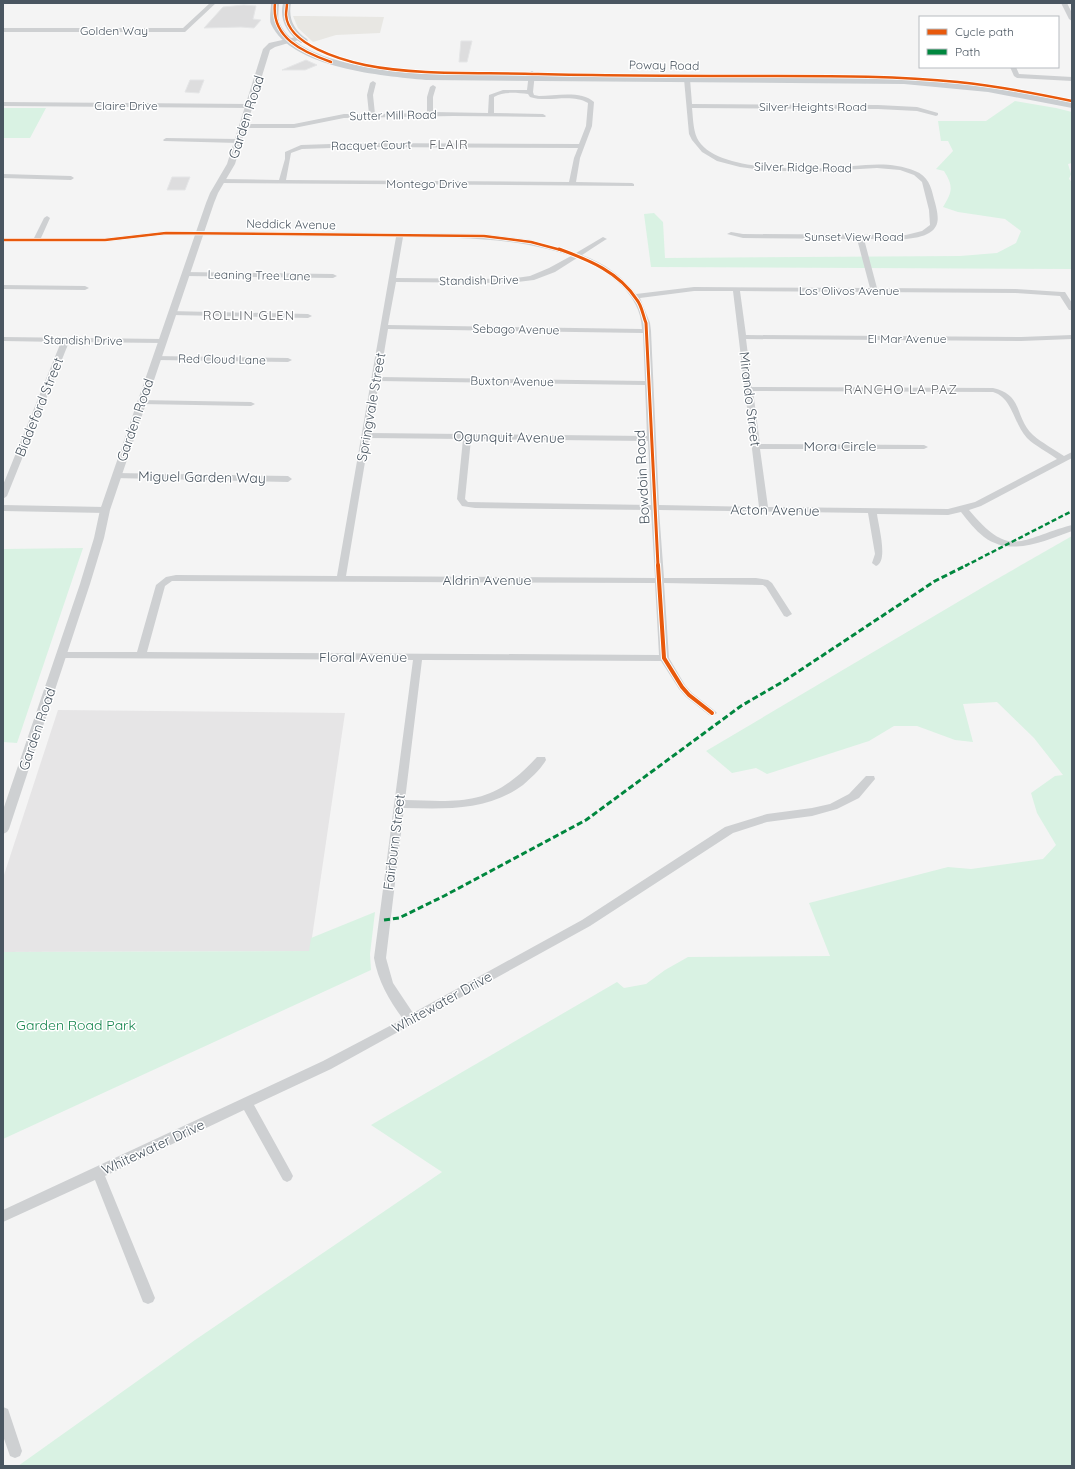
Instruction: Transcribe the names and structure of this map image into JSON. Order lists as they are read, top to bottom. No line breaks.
{"streets":{"main road":["Poway Road"],"street":["Golden Way","Claire Drive","Silver Heights Road","Sutter Mill Road","Garden Road","Racquet Court","Silver Ridge Road","Montego Drive","Neddick Avenue","Sunset View Road","Leaning Tree Lane","Standish Drive","Los Olivos Avenue","Sebago Avenue","El Mar Avenue","Red Cloud Lane","Buxton Avenue","Mirando Street","Biddeford Street","Springvale Street","Ogunquit Avenue","Mora Circle","Miguel Garden Way","Bowdoin Road","Acton Avenue","Aldrin Avenue","Floral Avenue","Fairburn Street","Whitewater Drive"]},"crossings":[["Poway Road","Garden Road"],["Poway Road","Silver Ridge Road"],["Claire Drive","Garden Road"],["Silver Heights Road","Silver Ridge Road"],["Sutter Mill Road","Garden Road"],["Garden Road","Montego Drive"],["Garden Road","Neddick Avenue"],["Garden Road","Leaning Tree Lane"],["Garden Road","Standish Drive"],["Garden Road","Red Cloud Lane"],["Garden Road","Miguel Garden Way"],["Garden Road","Floral Avenue"],["Racquet Court","Montego Drive"],["Silver Ridge Road","Sunset View Road"],["Neddick Avenue","Standish Drive"],["Neddick Avenue","Springvale Street"],["Neddick Avenue","Bowdoin Road"],["Standish Drive","Biddeford Street"],["Standish Drive","Springvale Street"],["Standish Drive","Bowdoin Road"],["Los Olivos Avenue","Mirando Street"],["Los Olivos Avenue","Bowdoin Road"],["Sebago Avenue","Springvale Street"],["Sebago Avenue","Bowdoin Road"],["El Mar Avenue","Mirando Street"],["Buxton Avenue","Springvale Street"],["Buxton Avenue","Bowdoin Road"],["Mirando Street","Mora Circle"],["Mirando Street","Acton Avenue"],["Springvale Street","Ogunquit Avenue"],["Springvale Street","Aldrin Avenue"],["Ogunquit Avenue","Bowdoin Road"],["Ogunquit Avenue","Acton Avenue"],["Bowdoin Road","Acton Avenue"],["Bowdoin Road","Aldrin Avenue"],["Bowdoin Road","Floral Avenue"],["Aldrin Avenue","Floral Avenue"],["Floral Avenue","Fairburn Street"],["Fairburn Street","Whitewater Drive"]],"districts":["FLAIR","ROLLIN GLEN","RANCHO LA PAZ"],"parks":["Garden Road Park"],"legend":["Cycle path","Path"]}
